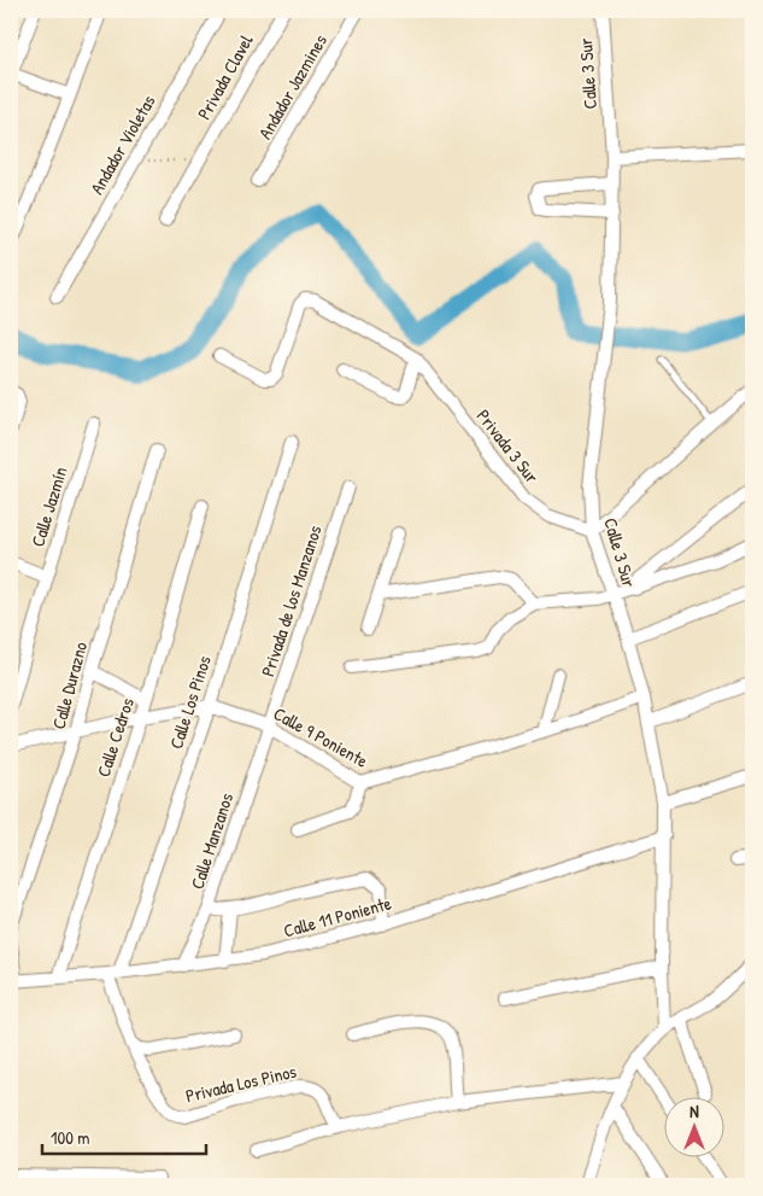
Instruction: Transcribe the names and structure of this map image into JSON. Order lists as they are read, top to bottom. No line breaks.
{"streets":{"street":["Calle 3 Sur","Privada Clavel","Andador Jazmines","Andador Violetas","Privada 3 Sur","Calle Jazmín","Privada de los Manzanos","Calle Durazno","Calle Los Pinos","Calle Cedros","Calle 9 Poniente","Calle Manzanos","Calle 11 Poniente","Privada Los Pinos"]},"crossings":[["Calle 3 Sur","Privada 3 Sur"],["Calle 3 Sur","Calle 9 Poniente"],["Calle 3 Sur","Calle 11 Poniente"],["Privada de los Manzanos","Calle 9 Poniente"],["Privada de los Manzanos","Calle Manzanos"],["Calle Durazno","Calle 9 Poniente"],["Calle Los Pinos","Calle 9 Poniente"],["Calle Los Pinos","Calle 11 Poniente"],["Calle Los Pinos","Privada Los Pinos"],["Calle Cedros","Calle 9 Poniente"],["Calle Cedros","Calle 11 Poniente"],["Calle 9 Poniente","Calle Manzanos"],["Calle Manzanos","Calle 11 Poniente"],["Calle 11 Poniente","Privada Los Pinos"]],"scale_bar":"100 m","north":"top"}
